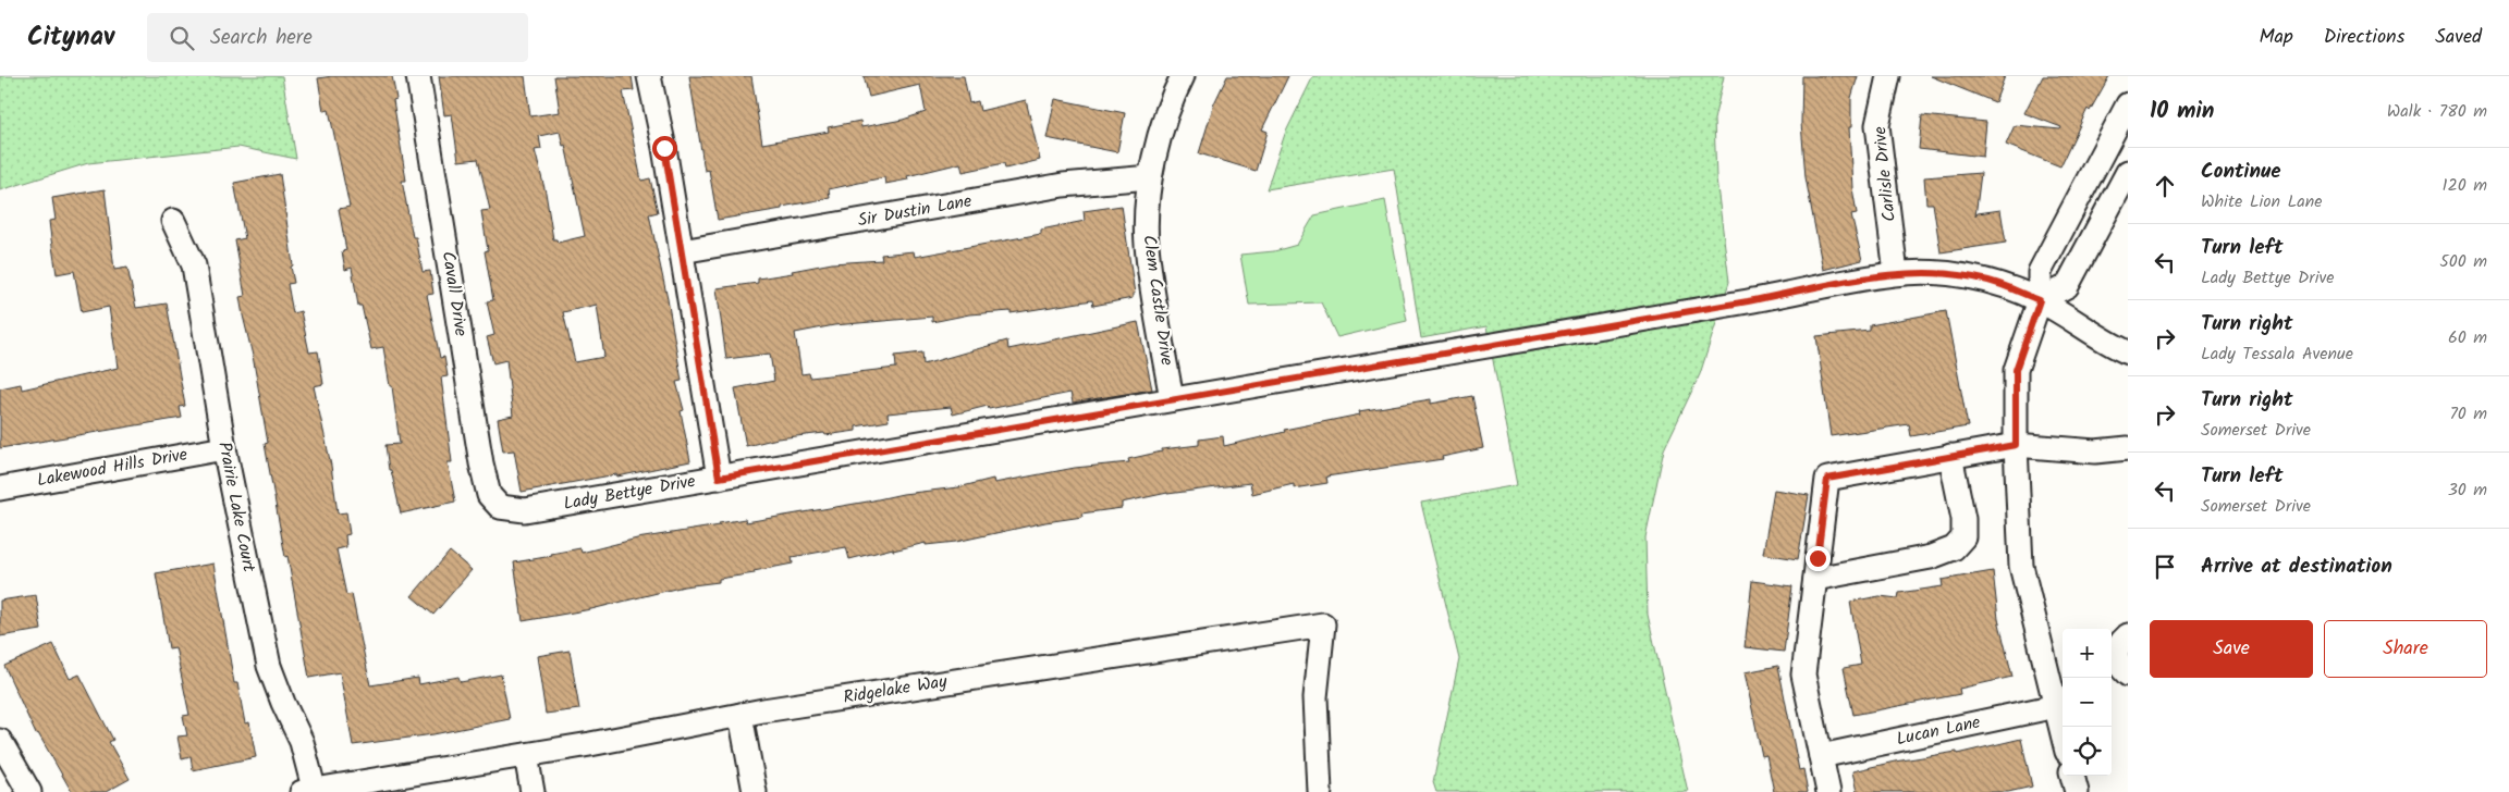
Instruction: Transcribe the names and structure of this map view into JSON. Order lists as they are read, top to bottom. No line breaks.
{"streets":{"street":["Carlisle Drive","Sir Dustin Lane","Cavall Drive","Clem Castle Drive","Lakewood Hills Drive","Lady Bettye Drive","Prairie Lake Court","Ridgelake Way","Lucan Lane"]},"crossings":[["Carlisle Drive","Lady Bettye Drive"],["Sir Dustin Lane","Clem Castle Drive"],["Cavall Drive","Lady Bettye Drive"],["Clem Castle Drive","Lady Bettye Drive"],["Lakewood Hills Drive","Prairie Lake Court"],["Prairie Lake Court","Ridgelake Way"]],"page":{"header":"Citynav","search":"Search here","nav":["Map","Directions","Saved"],"heading":["10 min","Walk · 780 m"],"list":[["Continue","White Lion Lane","120 m"],["Turn left","Lady Bettye Drive","500 m"],["Turn right","Lady Tessala Avenue","60 m"],["Turn right","Somerset Drive","70 m"],["Turn left","Somerset Drive","30 m"],"Arrive at destination"],"buttons":["Save","Share"],"map_buttons":["+","−"]}}
